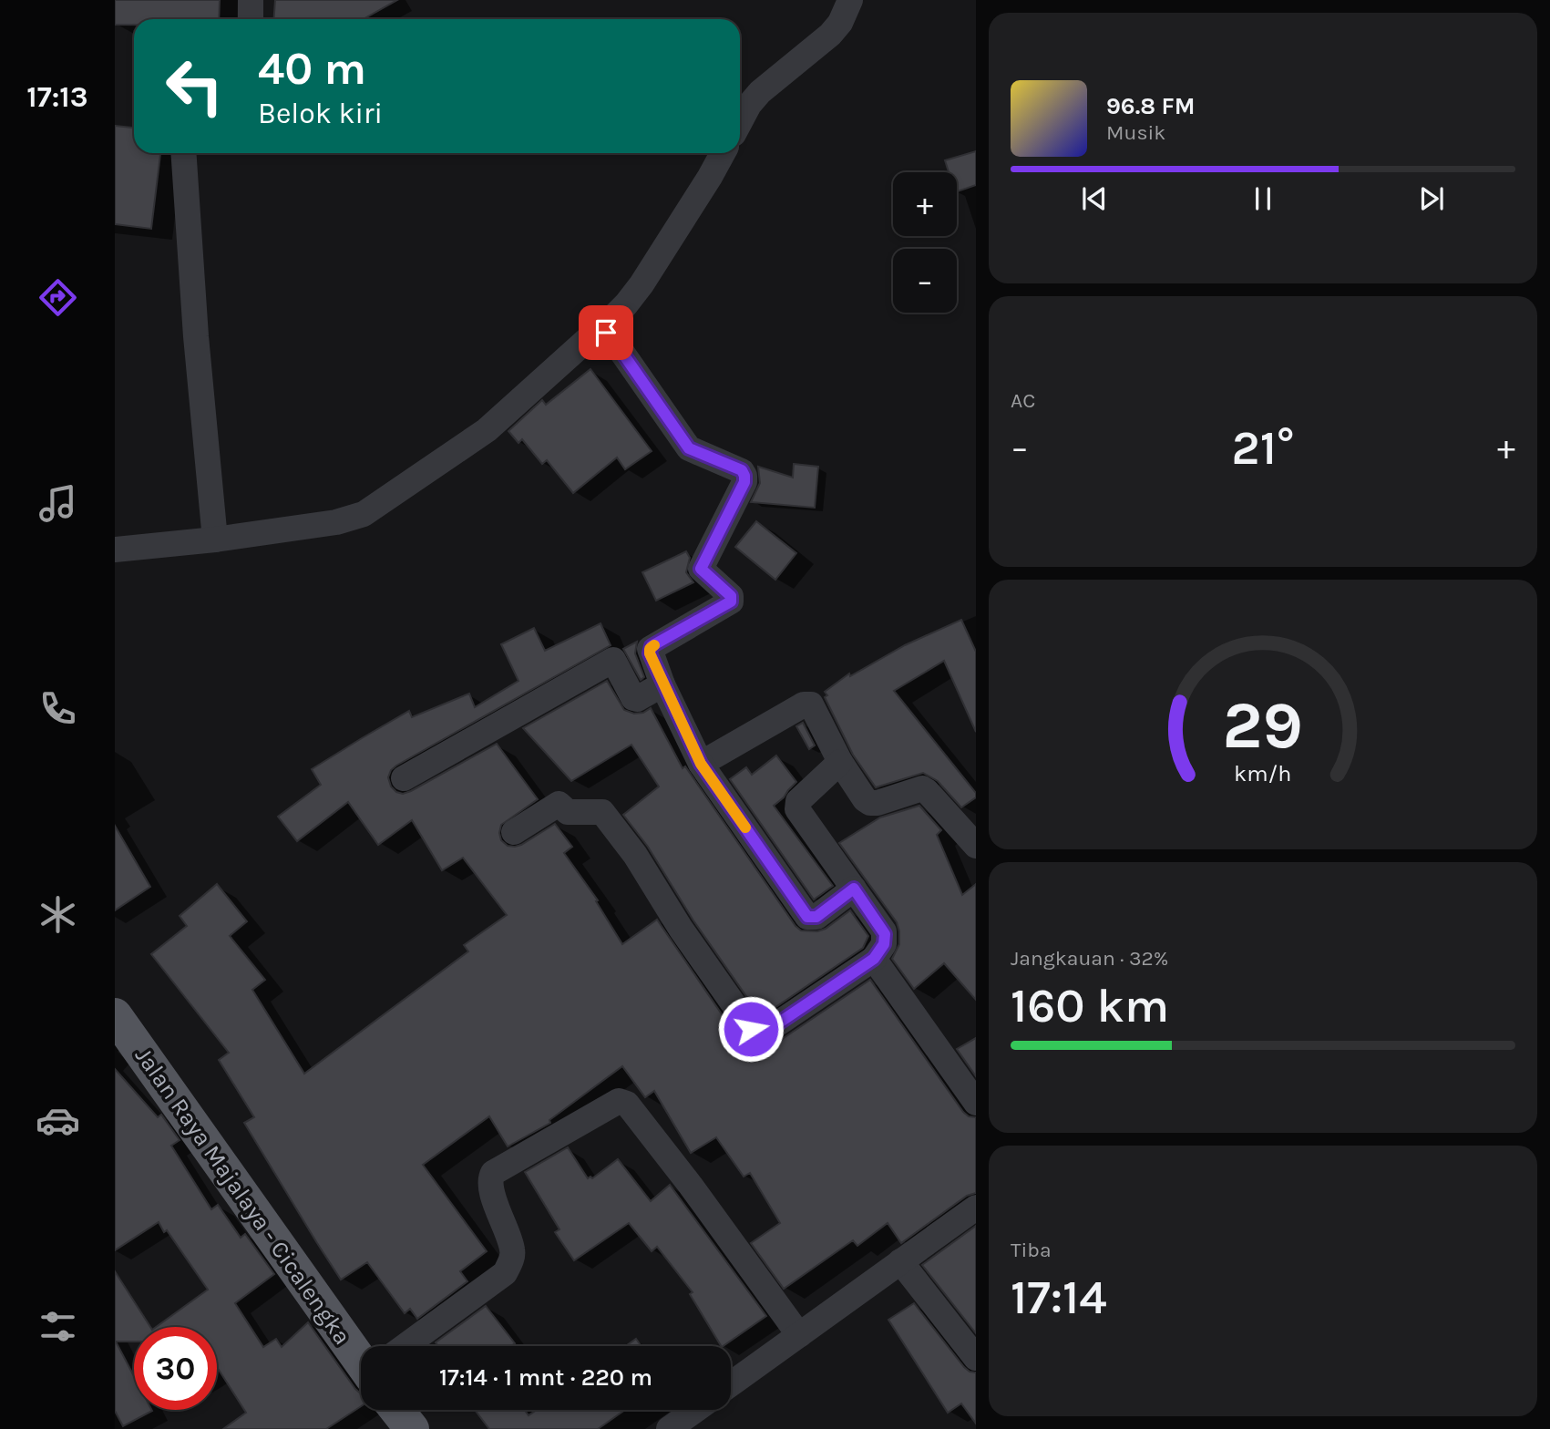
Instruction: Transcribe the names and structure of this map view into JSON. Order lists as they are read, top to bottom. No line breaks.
{"streets":{"main road":["Jalan Raya Majalaya - Cicalengka"]},"page":{"tabs":"17:13","turn":["40 m","Belok kiri"],"song":["96.8 FM","Musik"],"map_buttons":["+","−"],"tile":["AC",["Jangkauan · 32%","160 km"],["Tiba","17:14"]],"heat":["−","21°","+"],"limit":"30","trip":"17:14 · 1 mnt · 220 m","gauge":["29","km/h"]}}
